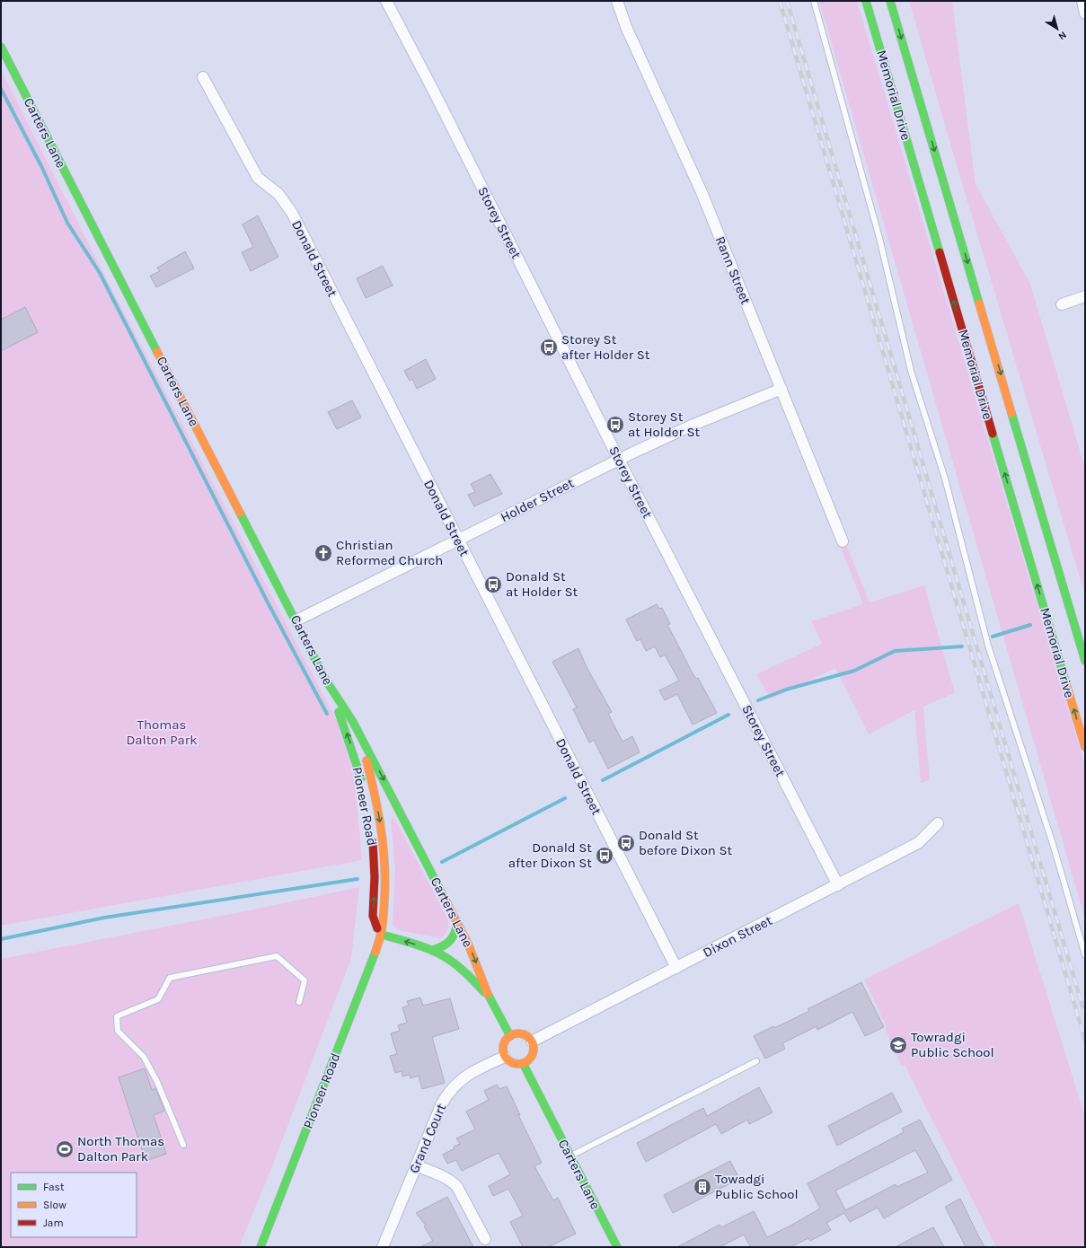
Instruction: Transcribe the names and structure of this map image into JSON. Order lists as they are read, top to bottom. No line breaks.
{"streets":{"main road":["Memorial Drive","Carters Lane","Pioneer Road"],"street":["Storey Street","Donald Street","Rann Street","Holder Street","Dixon Street","Grand Court"]},"crossings":[["Carters Lane","Holder Street"],["Carters Lane","Pioneer Road"],["Carters Lane","Dixon Street"],["Carters Lane","Grand Court"],["Storey Street","Holder Street"],["Storey Street","Dixon Street"],["Donald Street","Holder Street"],["Donald Street","Dixon Street"],["Rann Street","Holder Street"],["Dixon Street","Grand Court"]],"parks":["Thomas Dalton Park"],"places":{"bus stop":["Storey St after Holder St","Storey St at Holder St","Donald St at Holder St","Donald St before Dixon St","Donald St after Dixon St"],"church":["Christian Reformed Church"],"school or university":["Towradgi Public School"],"sports":["North Thomas Dalton Park"],"building":["Towadgi Public School"]},"legend":["Fast","Slow","Jam"],"north":"bottom right"}
